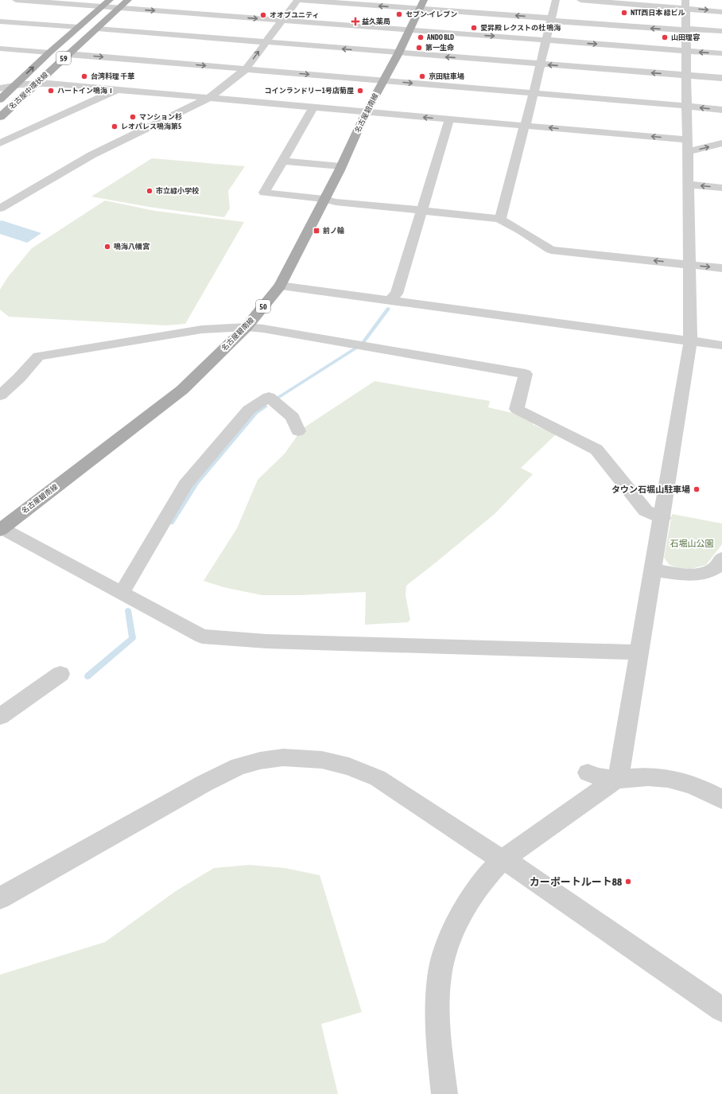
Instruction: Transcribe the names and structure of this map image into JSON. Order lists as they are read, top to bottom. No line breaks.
{"streets":{"main road":["59","名古屋中環状線","名古屋碧南線","50"]},"parks":["石堀山公園"],"places":{"other":["NTT西日本 緑ビル","セブン-イレブン","オオブユニティ","愛昇殿 レクストの杜 鳴海","ANDO BLD","山田理容","第一生命","台湾料理 千華","京田駐車場","ハートイン鳴海Ⅰ","コインランドリー1号店菊屋","マンション杉","レオパレス鳴海第5","市立緑小学校","鳴海八幡宮","タウン石堀山駐車場","カーポートルート88"],"health":["益久薬局"],"transit":["前ノ輪"]}}
